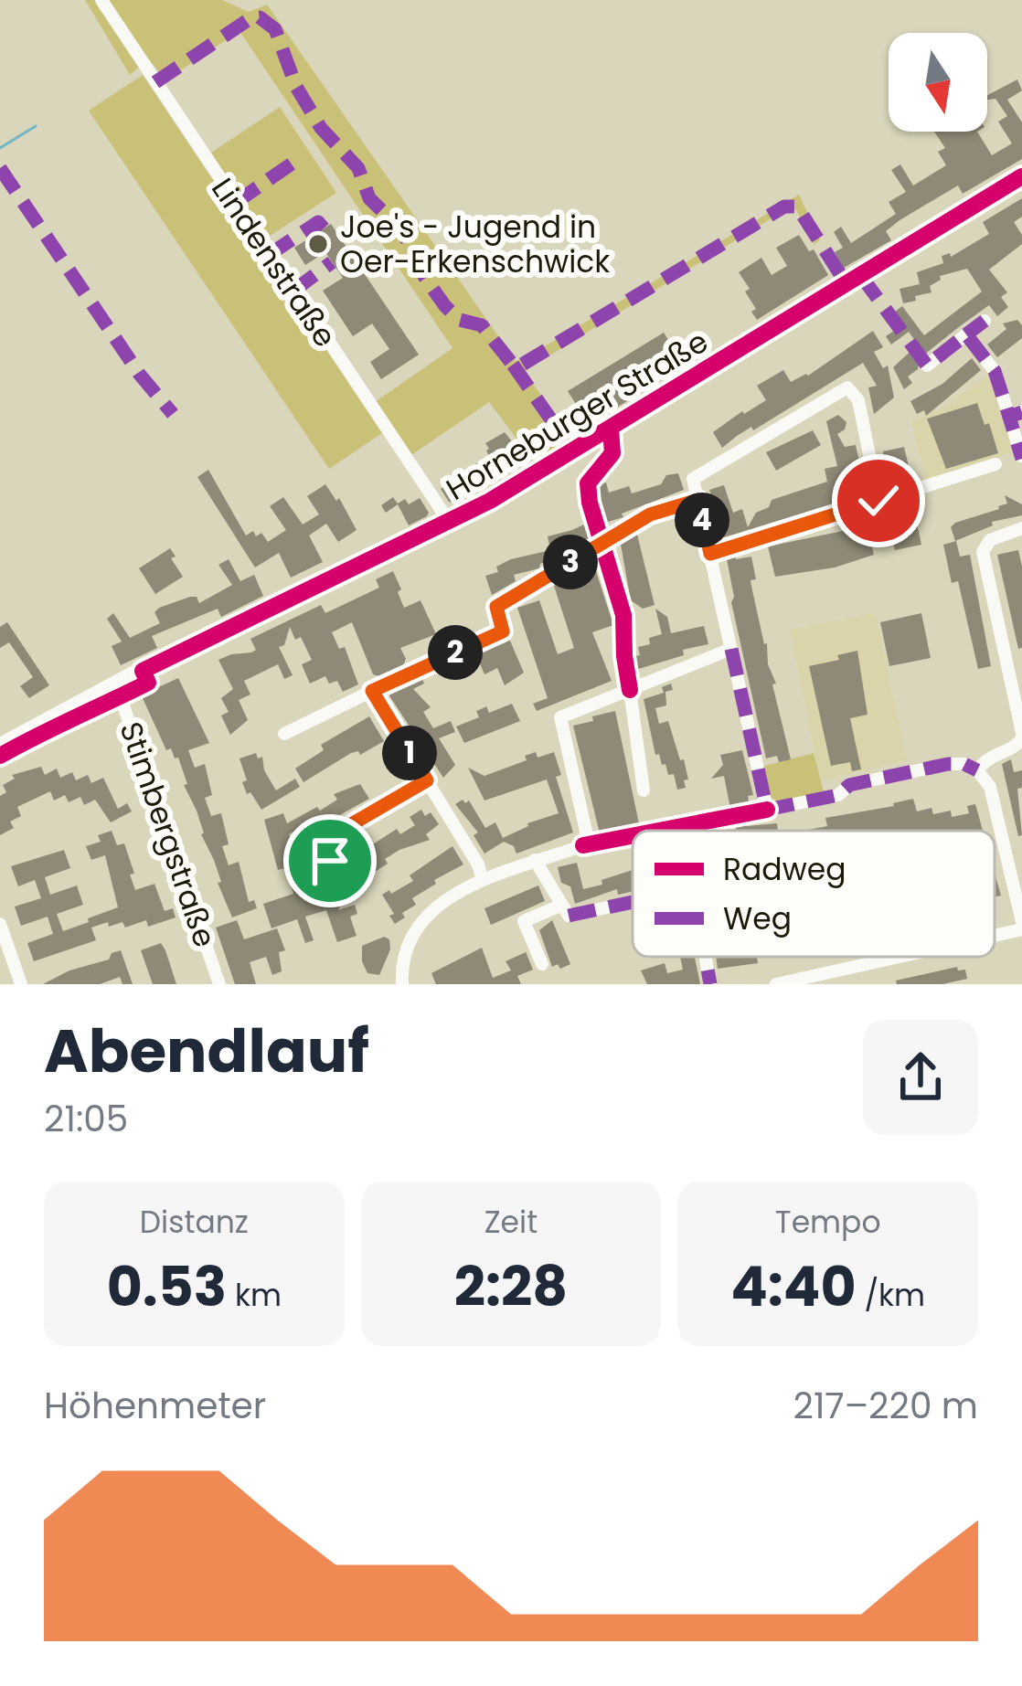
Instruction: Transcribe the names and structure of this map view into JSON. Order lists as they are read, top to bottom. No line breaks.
{"streets":{"main road":["Horneburger Straße"],"street":["Lindenstraße","Stimbergstraße"]},"crossings":[["Lindenstraße","Horneburger Straße"],["Horneburger Straße","Stimbergstraße"]],"places":["Joe's - Jugend in Oer-Erkenschwick"],"legend":["Radweg","Weg"],"north":"bottom","page":{"pins":["4","3","2","1"],"heading":["Abendlauf","21:05"],"stats":[["Distanz","0.53 km"],["Zeit","2:28"],["Tempo","4:40 /km"]],"chart":["Höhenmeter","217–220 m"]}}
